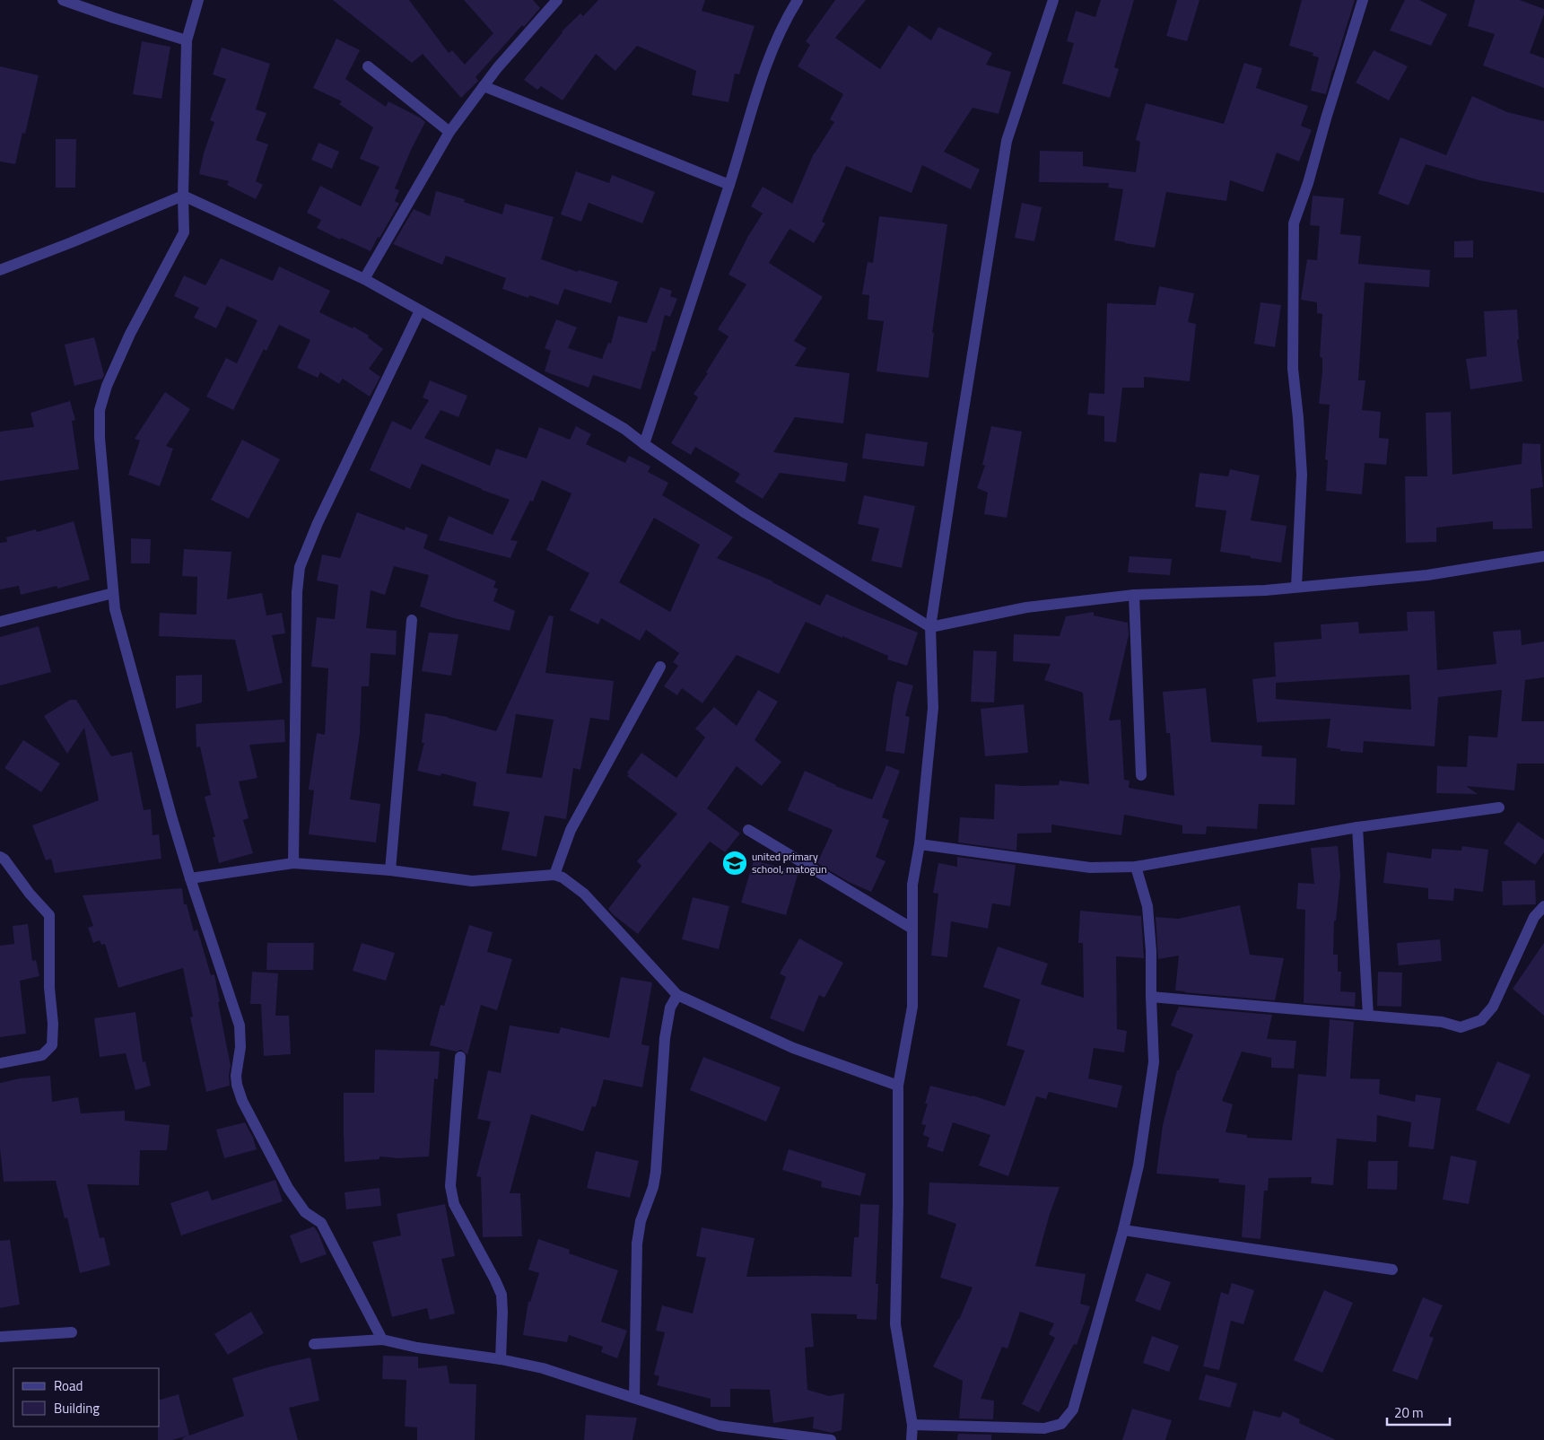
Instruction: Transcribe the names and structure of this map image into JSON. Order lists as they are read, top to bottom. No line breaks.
{"places":{"school or university":["united primary school, matogun"]},"legend":["Road","Building"],"scale_bar":"20 m"}
